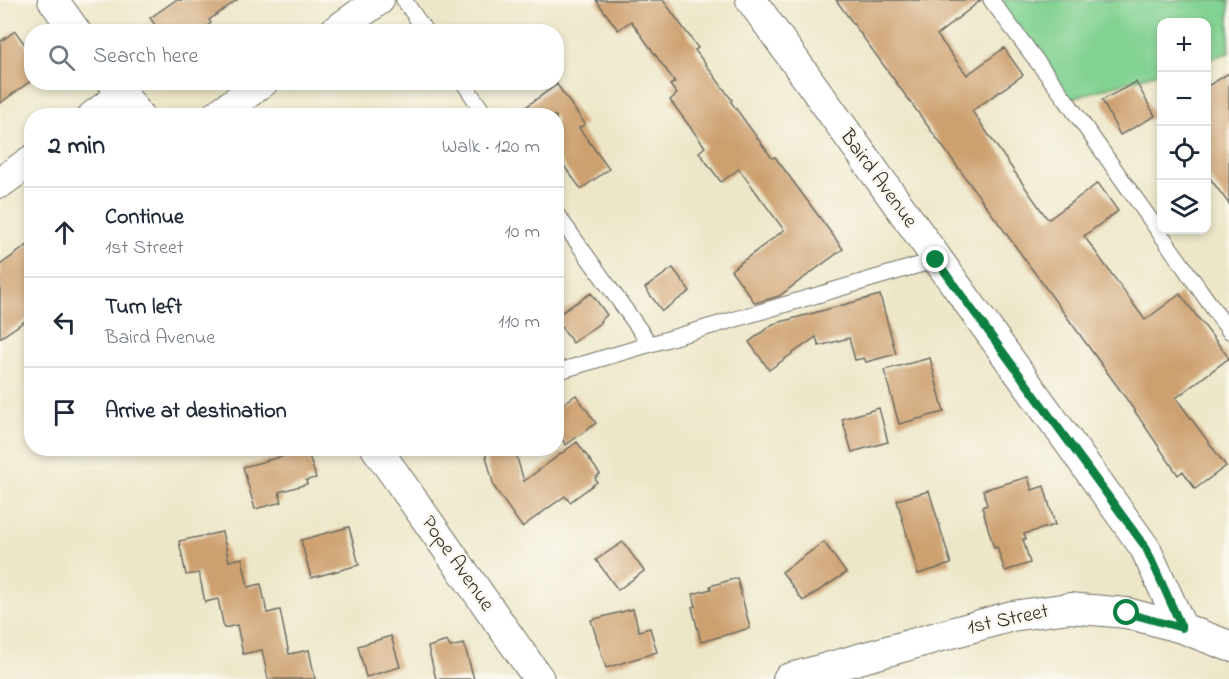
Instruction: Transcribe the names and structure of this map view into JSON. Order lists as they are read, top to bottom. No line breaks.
{"streets":{"street":["Baird Avenue","Pope Avenue","1st Street"]},"crossings":[["Baird Avenue","1st Street"]],"page":{"map_buttons":["+","−"],"search":"Search here","heading":["2 min","Walk · 120 m"],"list":[["Continue","1st Street","10 m"],["Turn left","Baird Avenue","110 m"],"Arrive at destination"]}}
